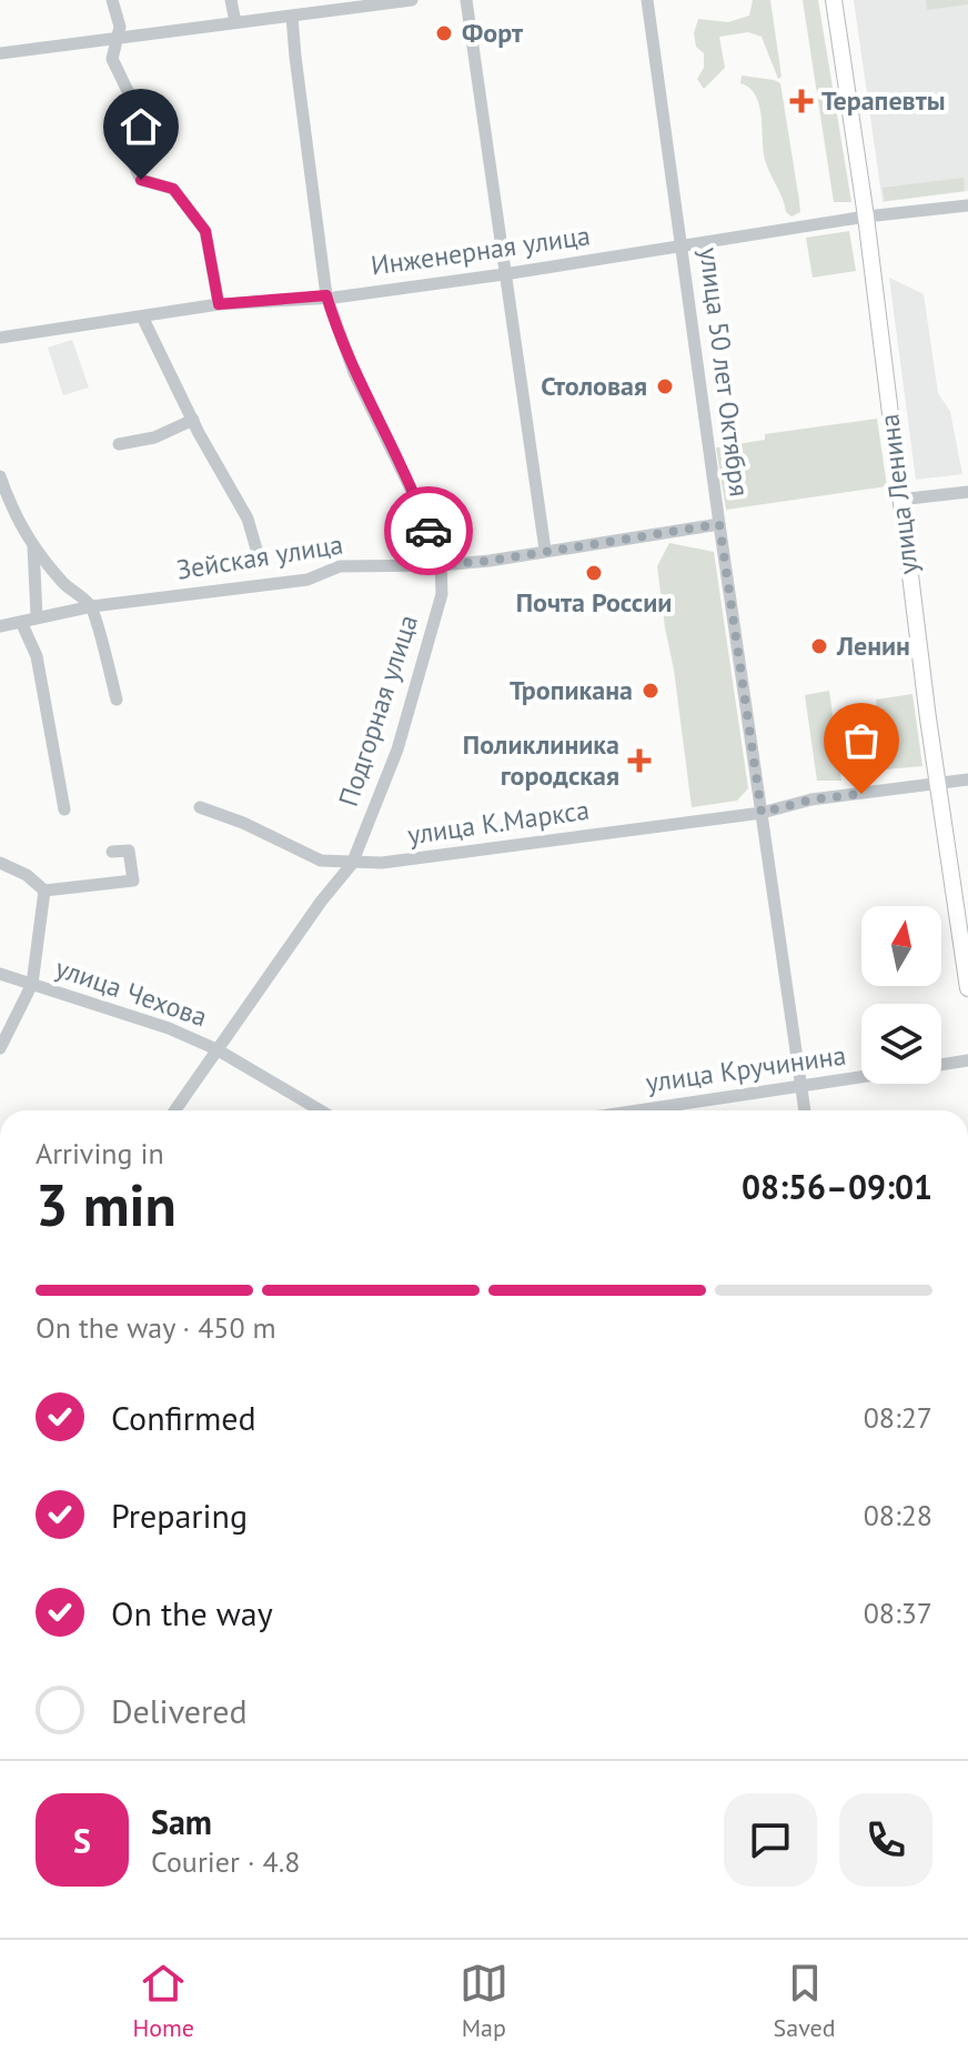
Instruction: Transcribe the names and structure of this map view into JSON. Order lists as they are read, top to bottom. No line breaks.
{"streets":{"main road":["улица Ленина"],"street":["Инженерная улица","улица 50 лет Октября","Зейская улица","Подгорная улица","улица К.Маркса","улица Чехова","улица Кручинина"]},"crossings":[["Инженерная улица","улица 50 лет Октября"],["Инженерная улица","улица Ленина"],["Инженерная улица","Подгорная улица"],["улица 50 лет Октября","Зейская улица"],["улица 50 лет Октября","улица К.Маркса"],["улица 50 лет Октября","улица Кручинина"],["улица Ленина","улица К.Маркса"],["Зейская улица","Подгорная улица"],["Подгорная улица","улица К.Маркса"],["Подгорная улица","улица Чехова"]],"places":{"other":["Форт","Столовая","Почта России","Ленин","Тропикана"],"health":["Терапевты","Поликлиника городская"]},"north":"top","page":{"heading":["3 min","Arriving in","08:56–09:01"],"panel":["Sam","Courier · 4.8"],"bar":"On the way · 450 m","list":[["Confirmed","08:27"],["Preparing","08:28"],["On the way","08:37"],"Delivered"],"round":"S","tabs":["Home","Map","Saved"]}}
